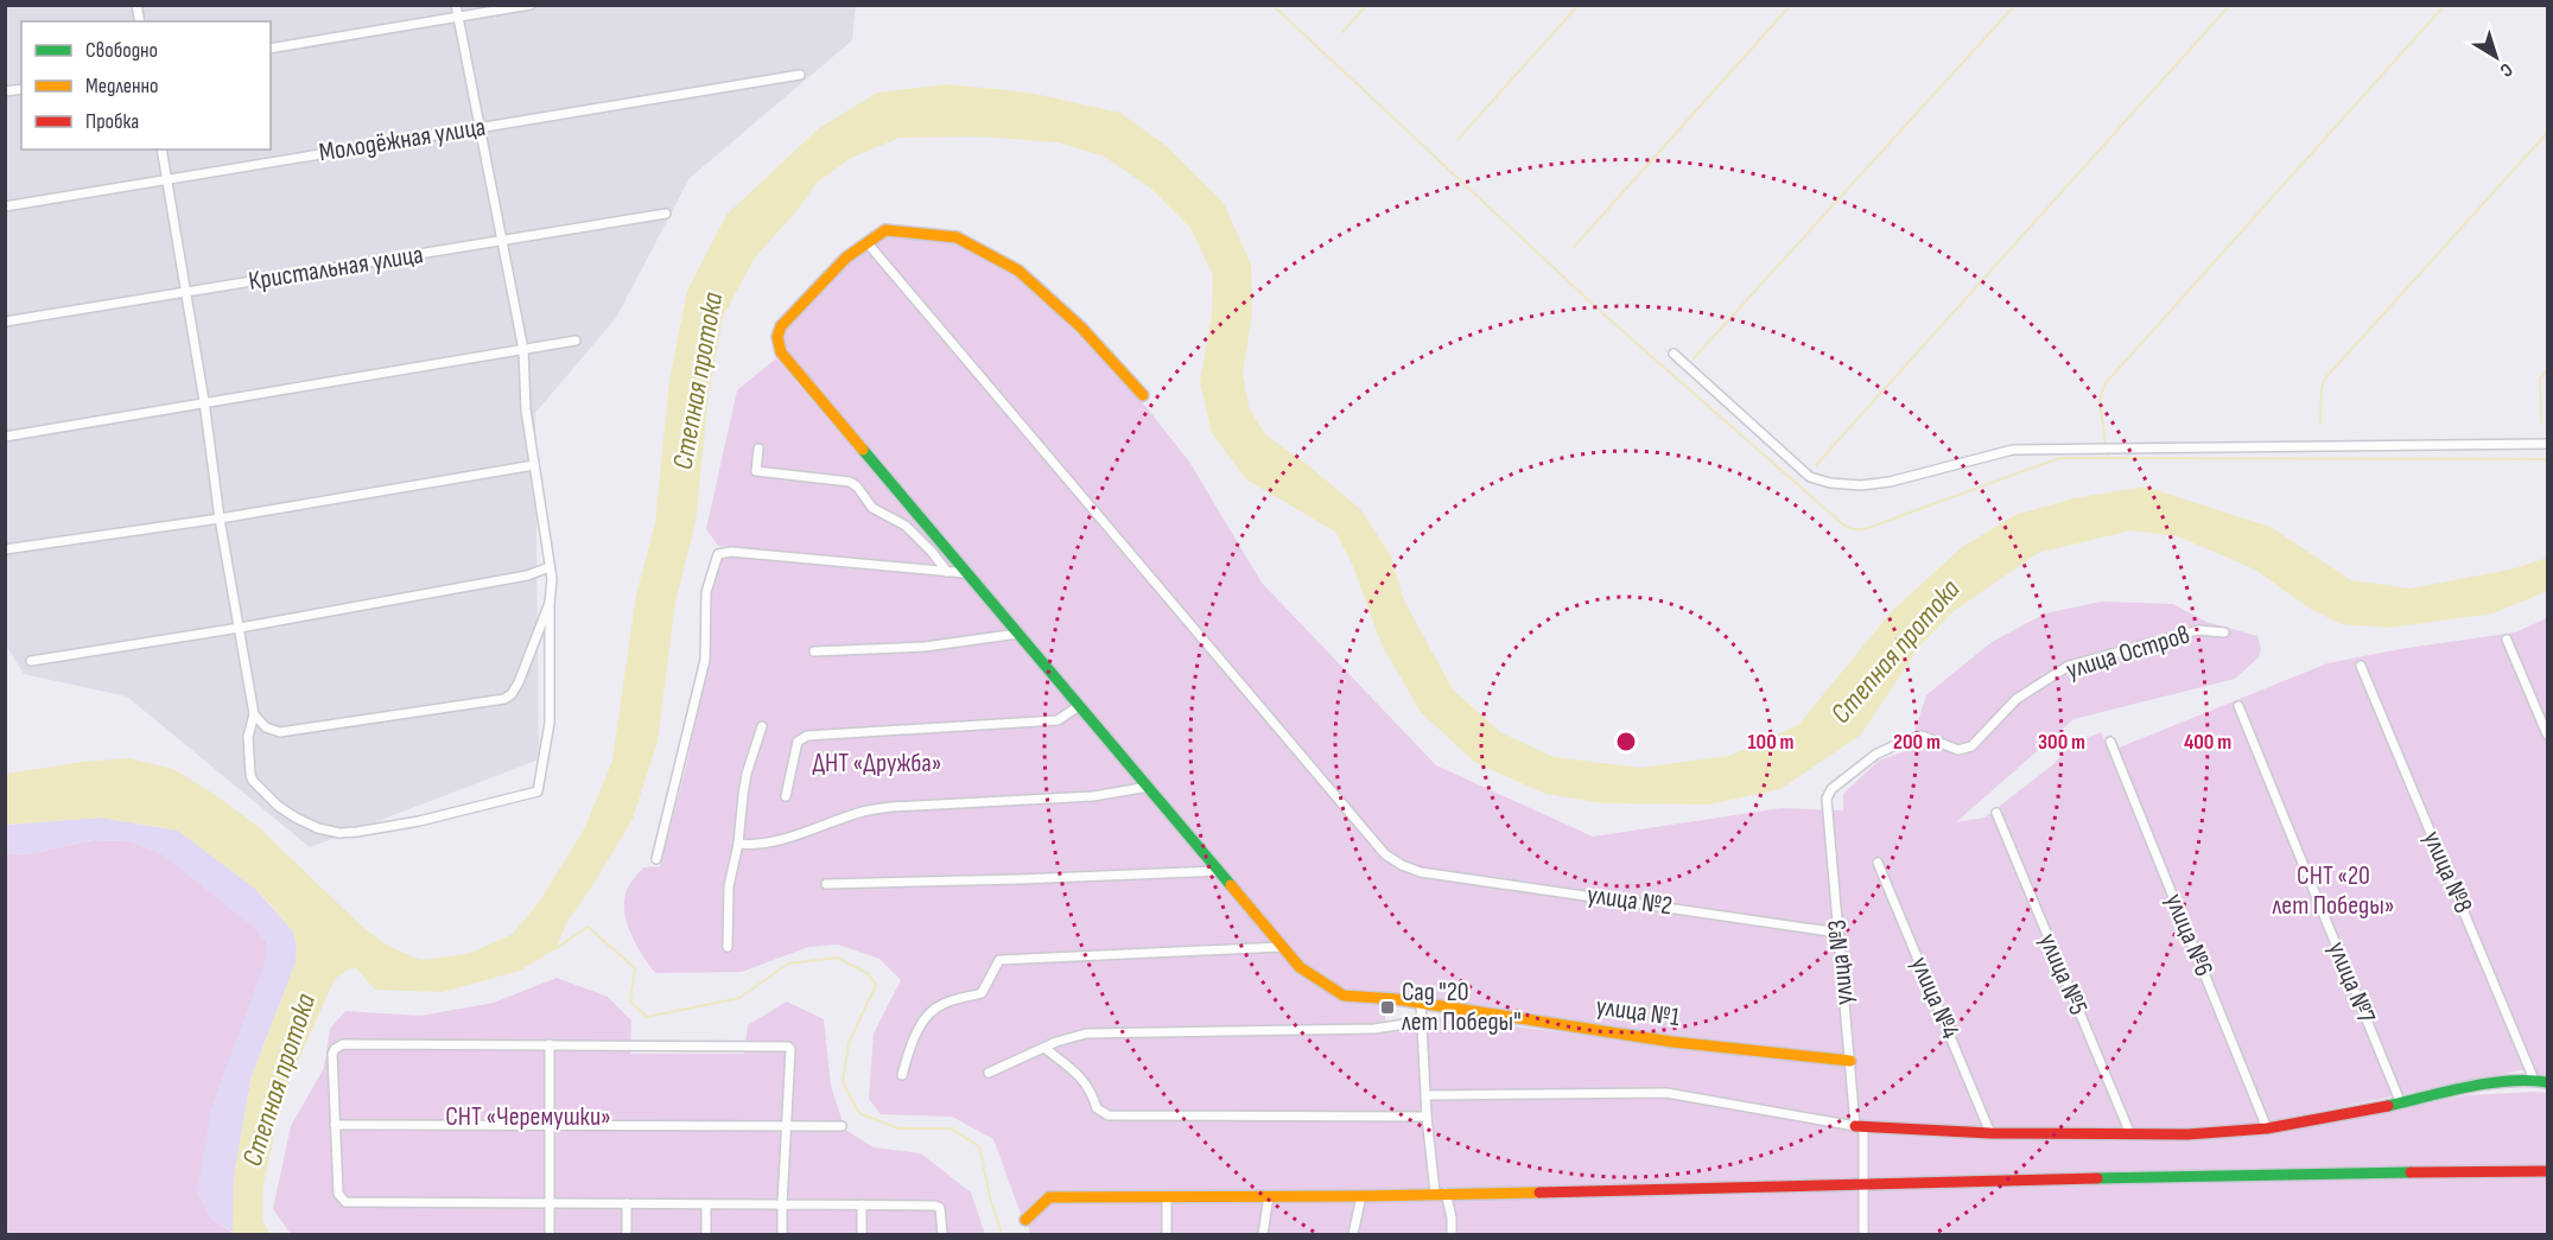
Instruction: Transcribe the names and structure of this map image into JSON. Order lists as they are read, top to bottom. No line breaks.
{"streets":{"street":["Молодёжная улица","Кристальная улица","улица Остров","улица №8","улица №2","улица №6","улица №3","улица №5","улица №7","улица №4","улица №1"]},"crossings":[["улица Остров","улица №3"],["улица №2","улица №3"],["улица №2","улица №1"],["улица №3","улица №1"]],"water":["Степная протока"],"parks":["ДНТ «Дружба»","СНТ «20 лет Победы»","СНТ «Черемушки»"],"places":{"transit":["Сад \"20 лет Победы\""]},"legend":["Свободно","Медленно","Пробка"],"north":"bottom right","rings":["100 m","200 m","300 m","400 m"]}
